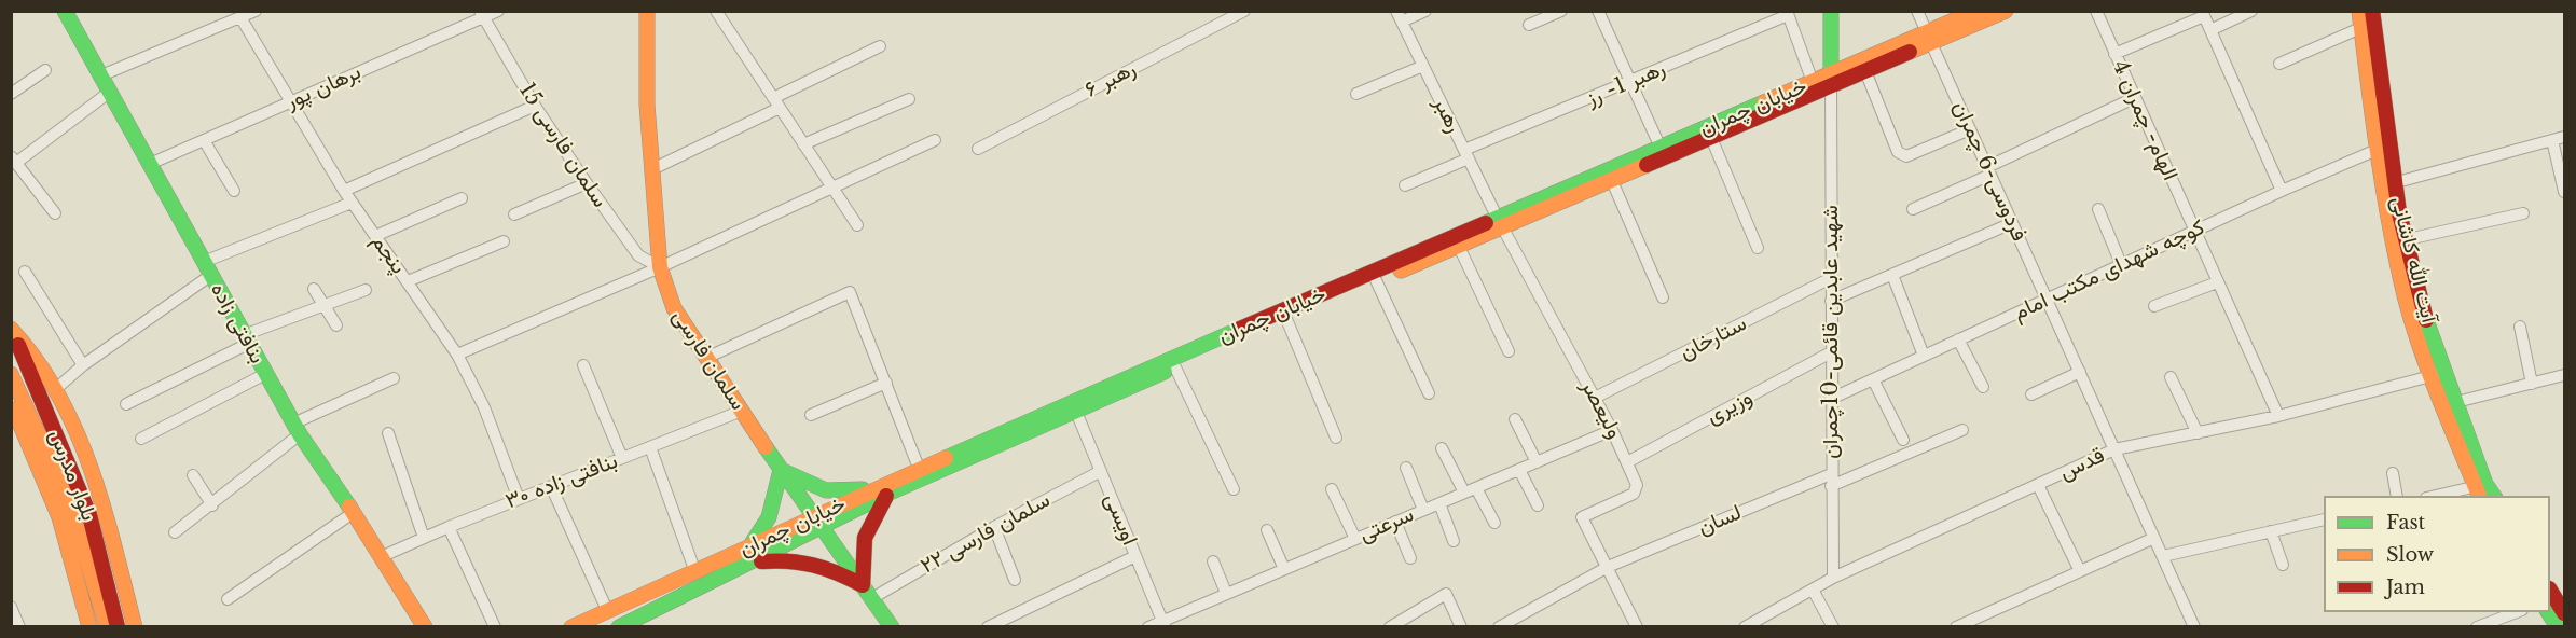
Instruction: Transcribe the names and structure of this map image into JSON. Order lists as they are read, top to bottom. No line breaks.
{"streets":{"main road":["خیابان چمران","آیت الله کاشانی","بنافتی زاده","سلمان فارسی","بلوار مدرس"],"street":["رهبر ۶","رهبر 1- رز","برهان پور","رهبر","الهام- چمران 4","سلمان فارسی 15","فردوسی-6 چمران","پنجم","کوچه شهدای مکتب امام","شهید عابدین قائمی-10چمران","ستارخان","وزیری","ولیعصر","قدس","بنافتی زاده ۳۰","اویسی","لسان","سرعتی","سلمان فارسی ۲۲"]},"crossings":[["رهبر 1- رز","رهبر"],["برهان پور","سلمان فارسی 15"],["برهان پور","پنجم"],["برهان پور","بنافتی زاده"],["خیابان چمران","رهبر"],["خیابان چمران","فردوسی-6 چمران"],["خیابان چمران","شهید عابدین قائمی-10چمران"],["خیابان چمران","سلمان فارسی"],["خیابان چمران","ولیعصر"],["خیابان چمران","اویسی"],["رهبر","ولیعصر"],["الهام- چمران 4","کوچه شهدای مکتب امام"],["الهام- چمران 4","قدس"],["سلمان فارسی 15","سلمان فارسی"],["فردوسی-6 چمران","کوچه شهدای مکتب امام"],["فردوسی-6 چمران","قدس"],["پنجم","بنافتی زاده ۳۰"],["آیت الله کاشانی","کوچه شهدای مکتب امام"],["آیت الله کاشانی","قدس"],["کوچه شهدای مکتب امام","شهید عابدین قائمی-10چمران"],["بنافتی زاده","بنافتی زاده ۳۰"],["شهید عابدین قائمی-10چمران","ستارخان"],["شهید عابدین قائمی-10چمران","وزیری"],["شهید عابدین قائمی-10چمران","قدس"],["شهید عابدین قائمی-10چمران","لسان"],["ستارخان","ولیعصر"],["سلمان فارسی","بنافتی زاده ۳۰"],["سلمان فارسی","سلمان فارسی ۲۲"],["وزیری","ولیعصر"],["ولیعصر","لسان"],["ولیعصر","سرعتی"],["اویسی","سرعتی"],["اویسی","سلمان فارسی ۲۲"]],"legend":["Fast","Slow","Jam"]}
